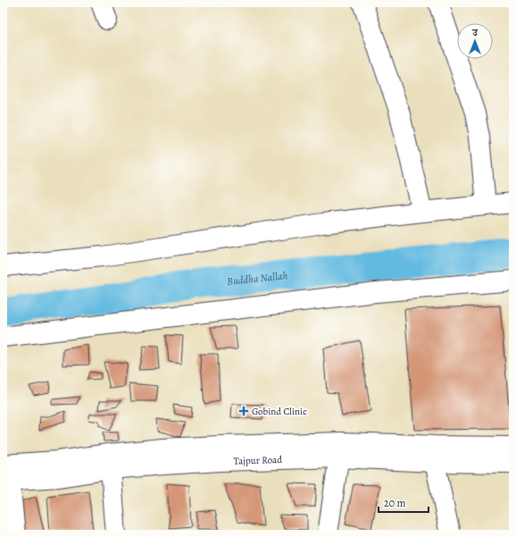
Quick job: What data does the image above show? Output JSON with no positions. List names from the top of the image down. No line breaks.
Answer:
{"streets":{"street":["Tajpur Road"]},"water":["Buddha Nallah"],"places":{"health":["Gobind Clinic"]},"scale_bar":"20 m","north":"top"}
